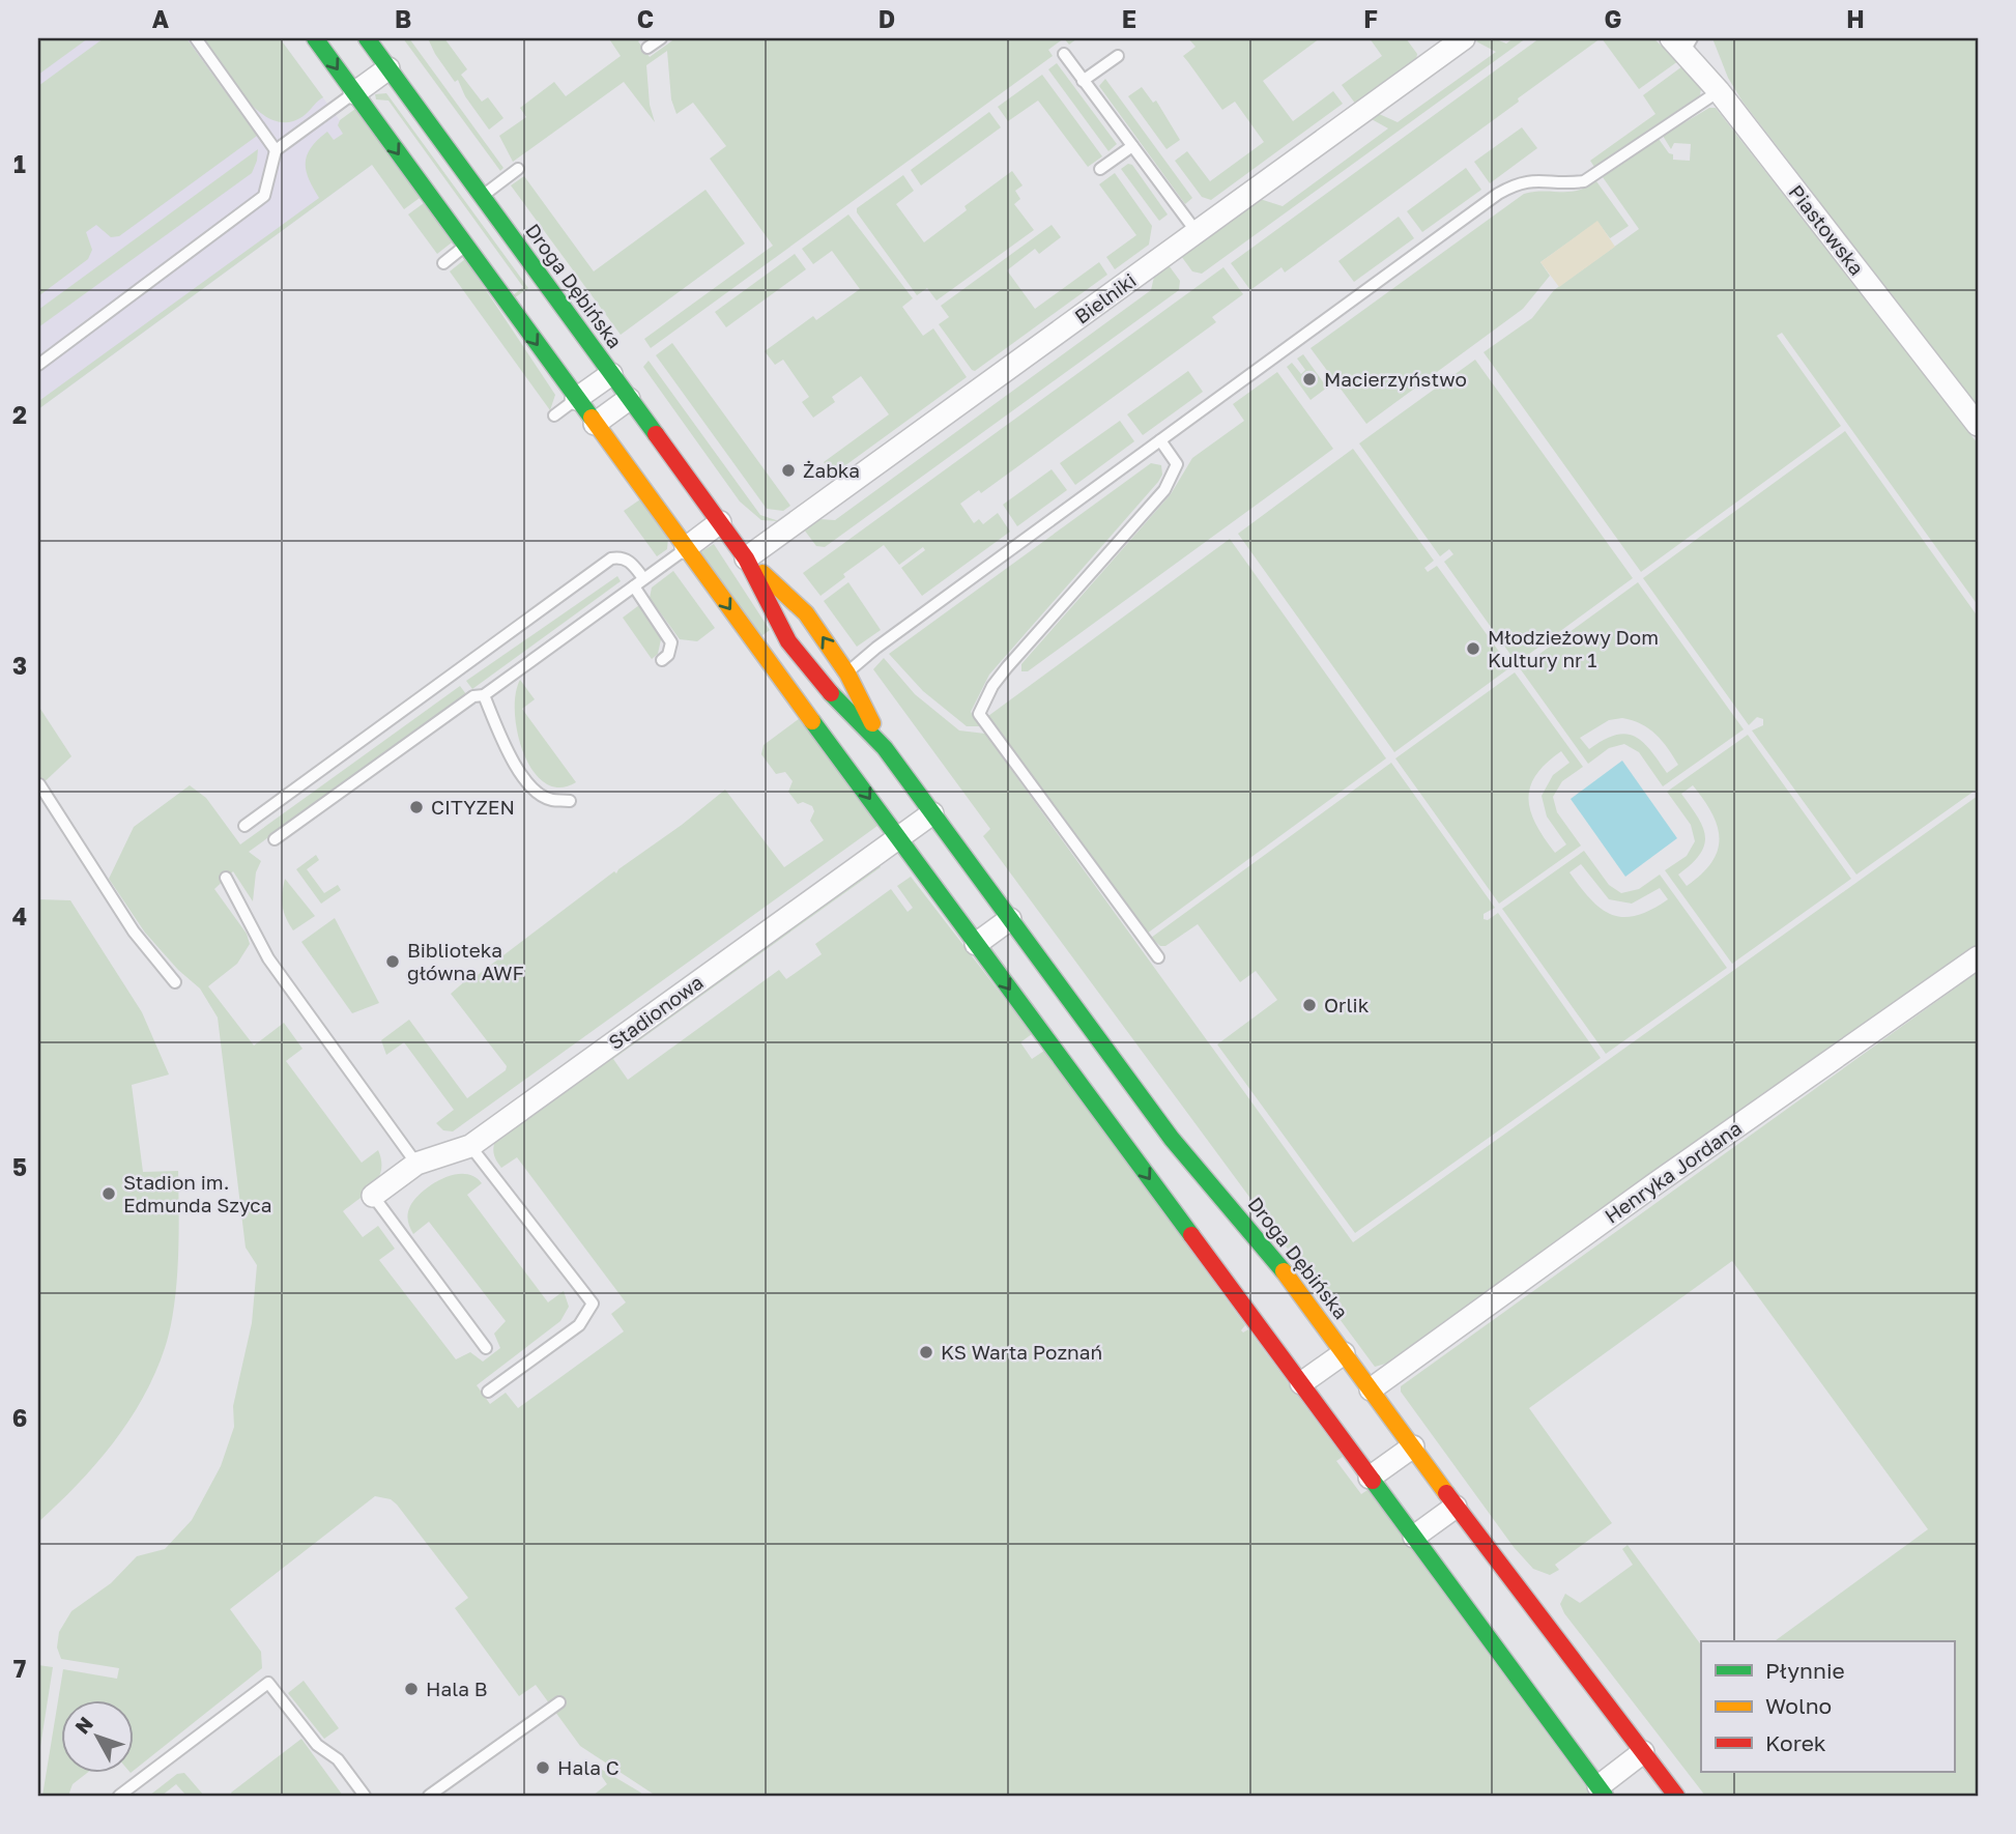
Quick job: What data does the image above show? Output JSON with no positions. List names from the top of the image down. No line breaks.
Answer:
{"streets":{"street":["Piastowska","Droga Dębińska","Bielniki","Stadionowa","Henryka Jordana"]},"crossings":[["Droga Dębińska","Bielniki"],["Droga Dębińska","Stadionowa"],["Droga Dębińska","Henryka Jordana"]],"places":["Macierzyństwo","Żabka","Młodzieżowy Dom Kultury nr 1","CITYZEN","Biblioteka główna AWF","Orlik","Stadion im. Edmunda Szyca","KS Warta Poznań","Hala B","Hala C"],"legend":["Płynnie","Wolno","Korek"],"north":"top left","grid":{"columns":["A","B","C","D","E","F","G","H"],"rows":["1","2","3","4","5","6","7"]}}
